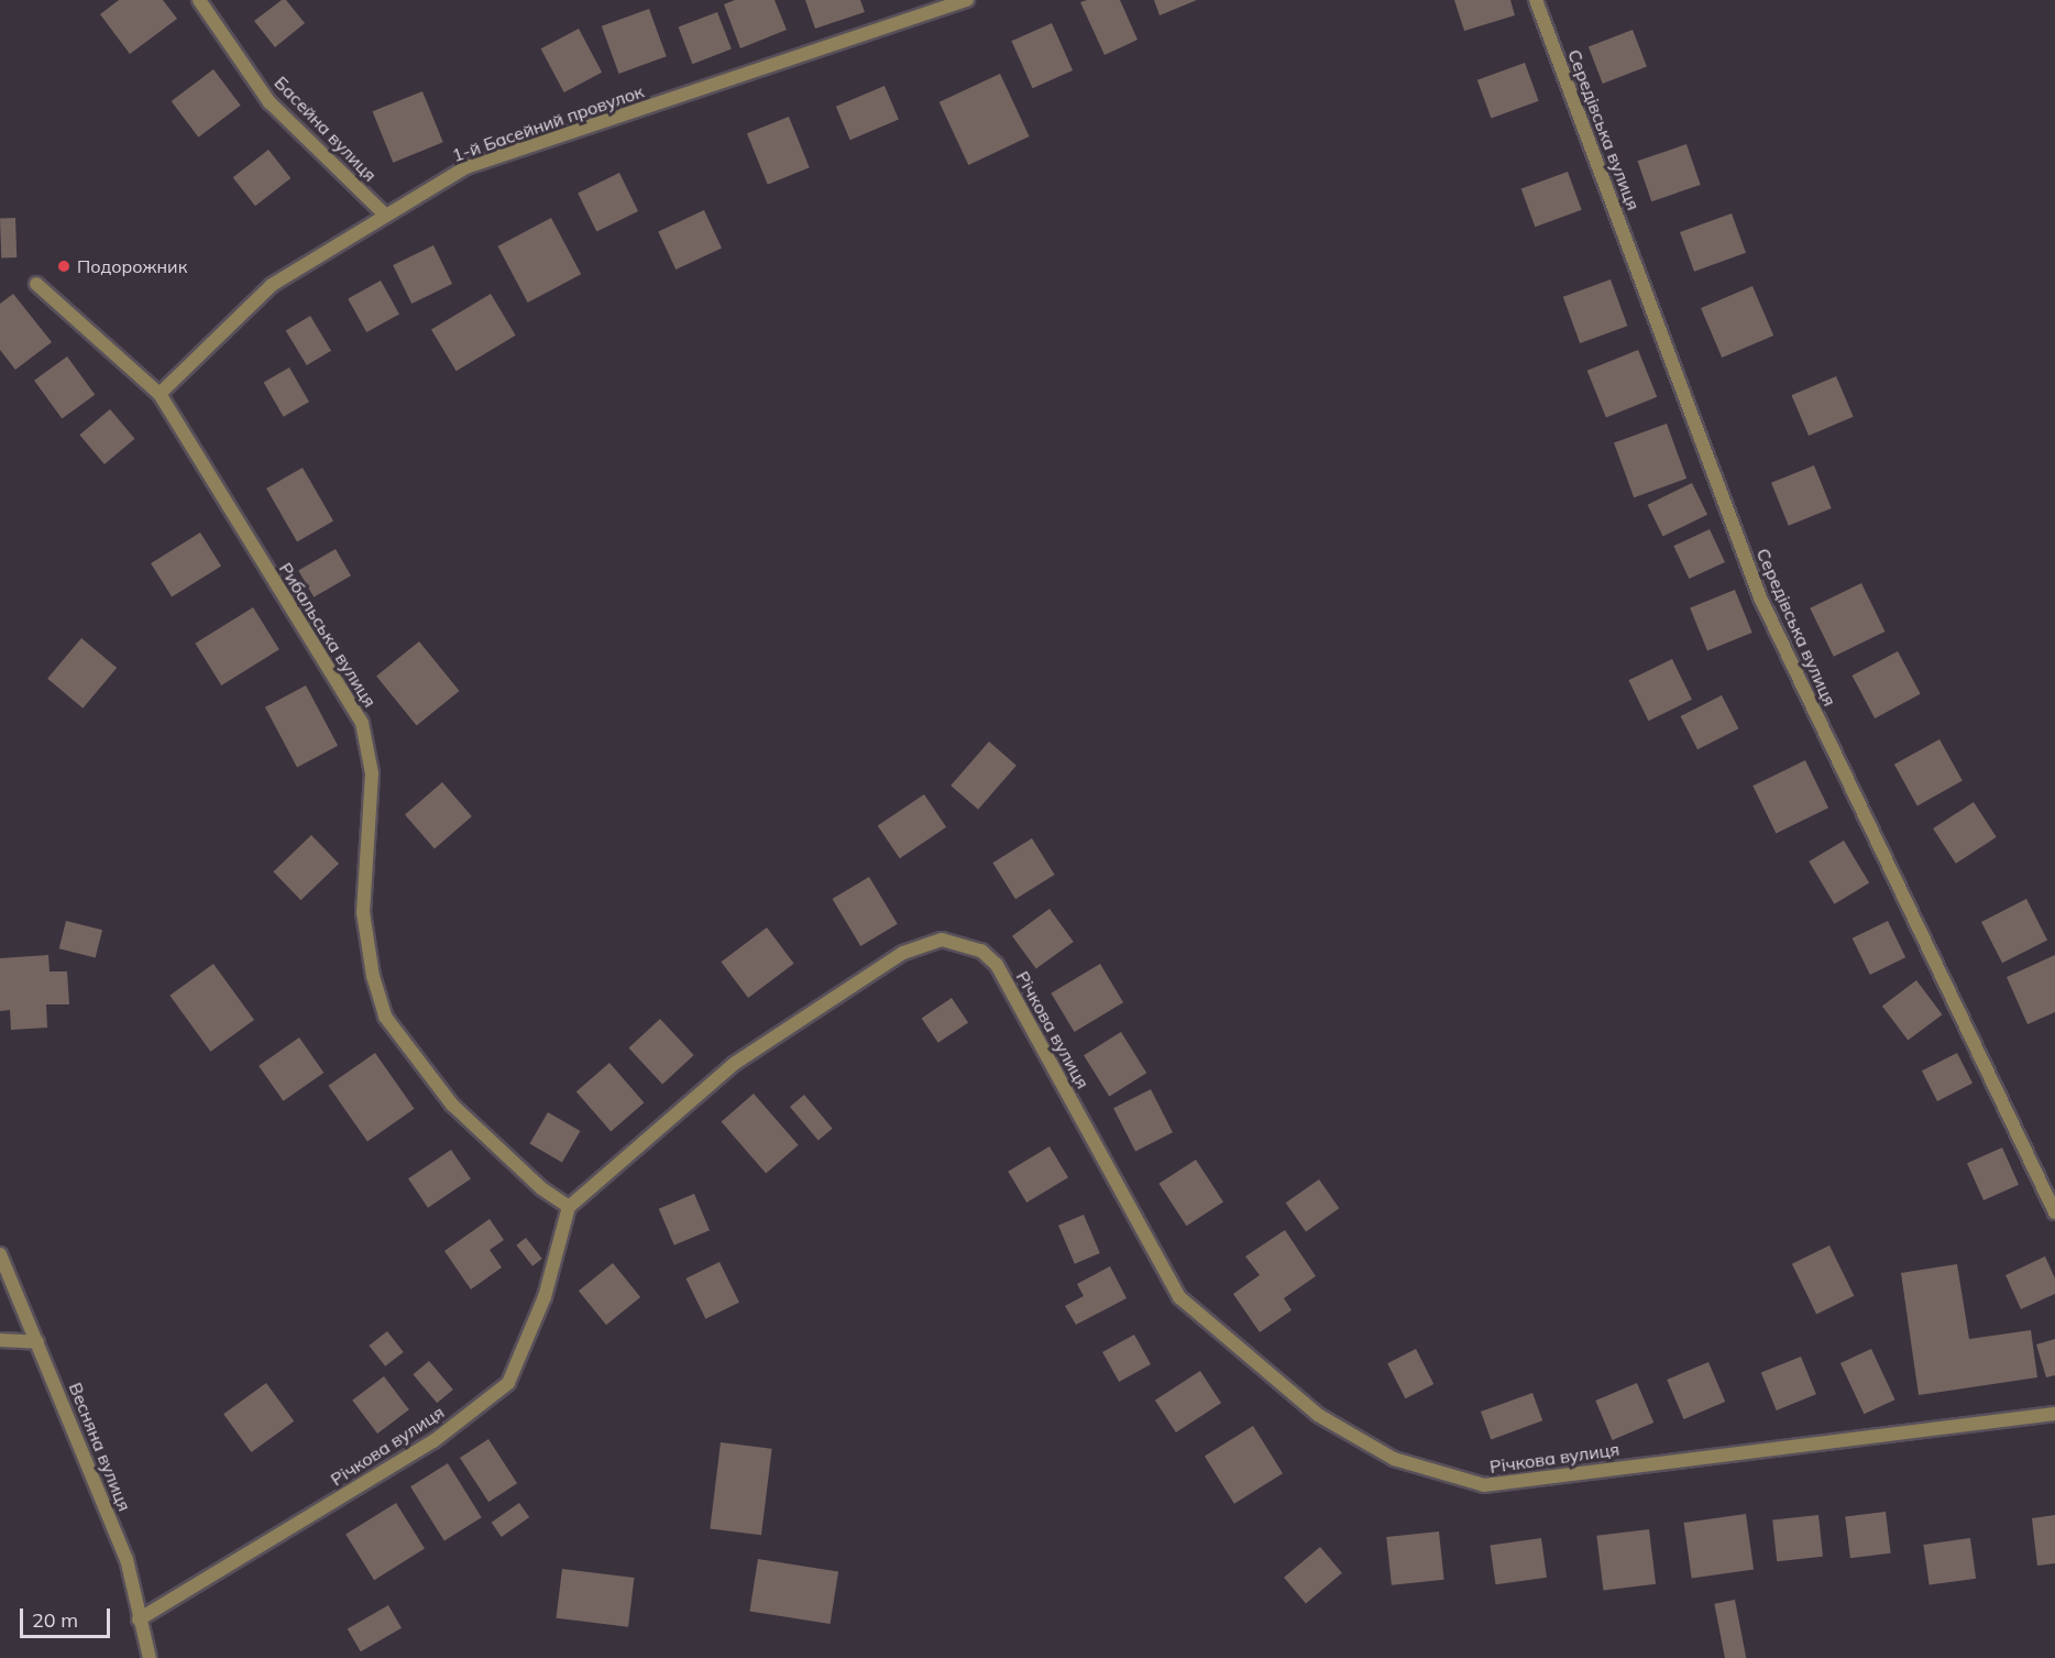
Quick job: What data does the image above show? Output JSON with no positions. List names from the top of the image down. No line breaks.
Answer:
{"streets":{"street":["1-й Басейний провулок","Басейна вулиця","Середівська вулиця","Рибальська вулиця","Річкова вулиця","Весняна вулиця"]},"crossings":[["1-й Басейний провулок","Басейна вулиця"],["1-й Басейний провулок","Рибальська вулиця"],["Рибальська вулиця","Річкова вулиця"],["Річкова вулиця","Весняна вулиця"]],"places":["Подорожник"],"scale_bar":"20 m"}
